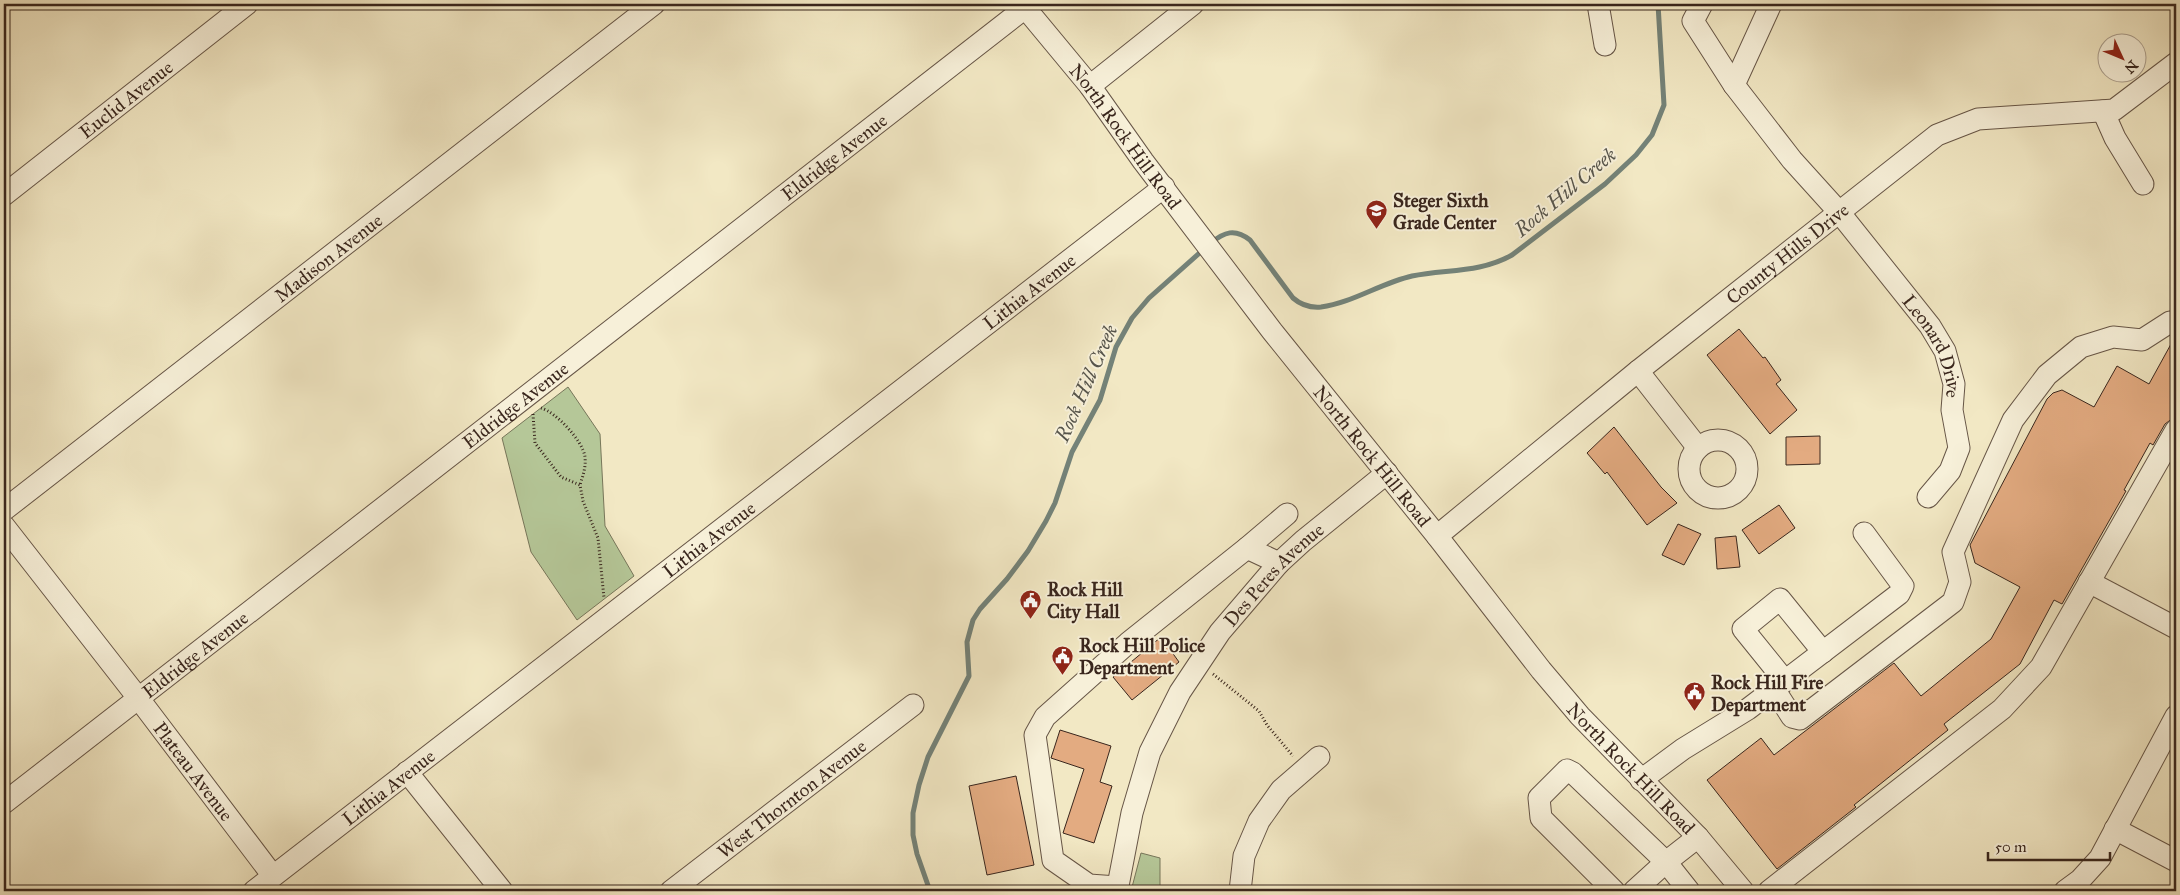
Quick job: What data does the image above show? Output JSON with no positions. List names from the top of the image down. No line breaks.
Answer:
{"streets":{"street":["Euclid Avenue","North Rock Hill Road","Eldridge Avenue","County Hills Drive","Madison Avenue","Lithia Avenue","Leonard Drive","Des Peres Avenue","Plateau Avenue","West Thornton Avenue"]},"crossings":[["North Rock Hill Road","Eldridge Avenue"],["North Rock Hill Road","County Hills Drive"],["North Rock Hill Road","Lithia Avenue"],["North Rock Hill Road","Des Peres Avenue"],["Eldridge Avenue","Plateau Avenue"],["County Hills Drive","Leonard Drive"],["Lithia Avenue","Plateau Avenue"]],"water":["Rock Hill Creek"],"places":{"school or university":["Steger Sixth Grade Center"],"public building":["Rock Hill City Hall","Rock Hill Police Department","Rock Hill Fire Department"]},"scale_bar":"50 m","north":"bottom right"}
